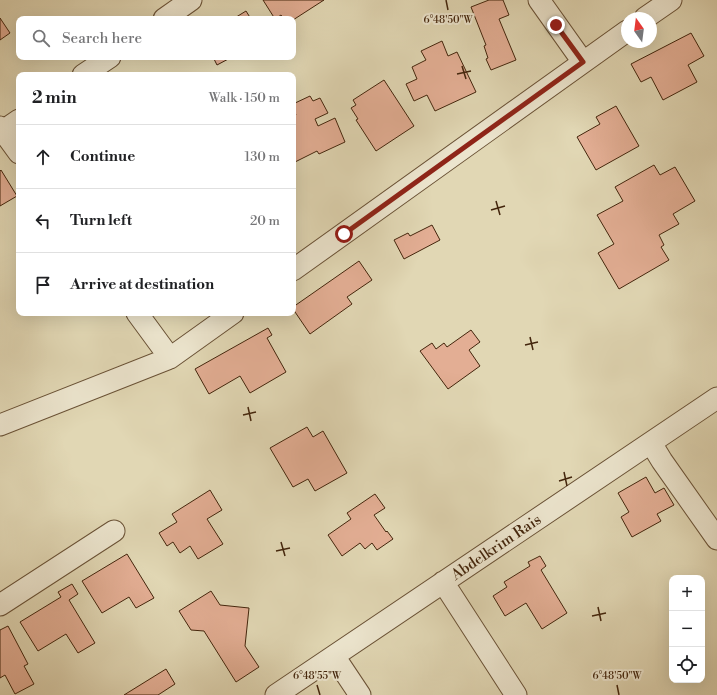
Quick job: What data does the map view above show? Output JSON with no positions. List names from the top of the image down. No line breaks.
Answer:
{"streets":{"street":["Abdelkrim Rais"]},"north":"top","page":{"search":"Search here","heading":["2 min","Walk · 150 m"],"list":[["Continue","130 m"],["Turn left","20 m"],"Arrive at destination"],"map_buttons":["+","−"]},"coordinates":["6°48'50\"W","6°48'55\"W"]}
